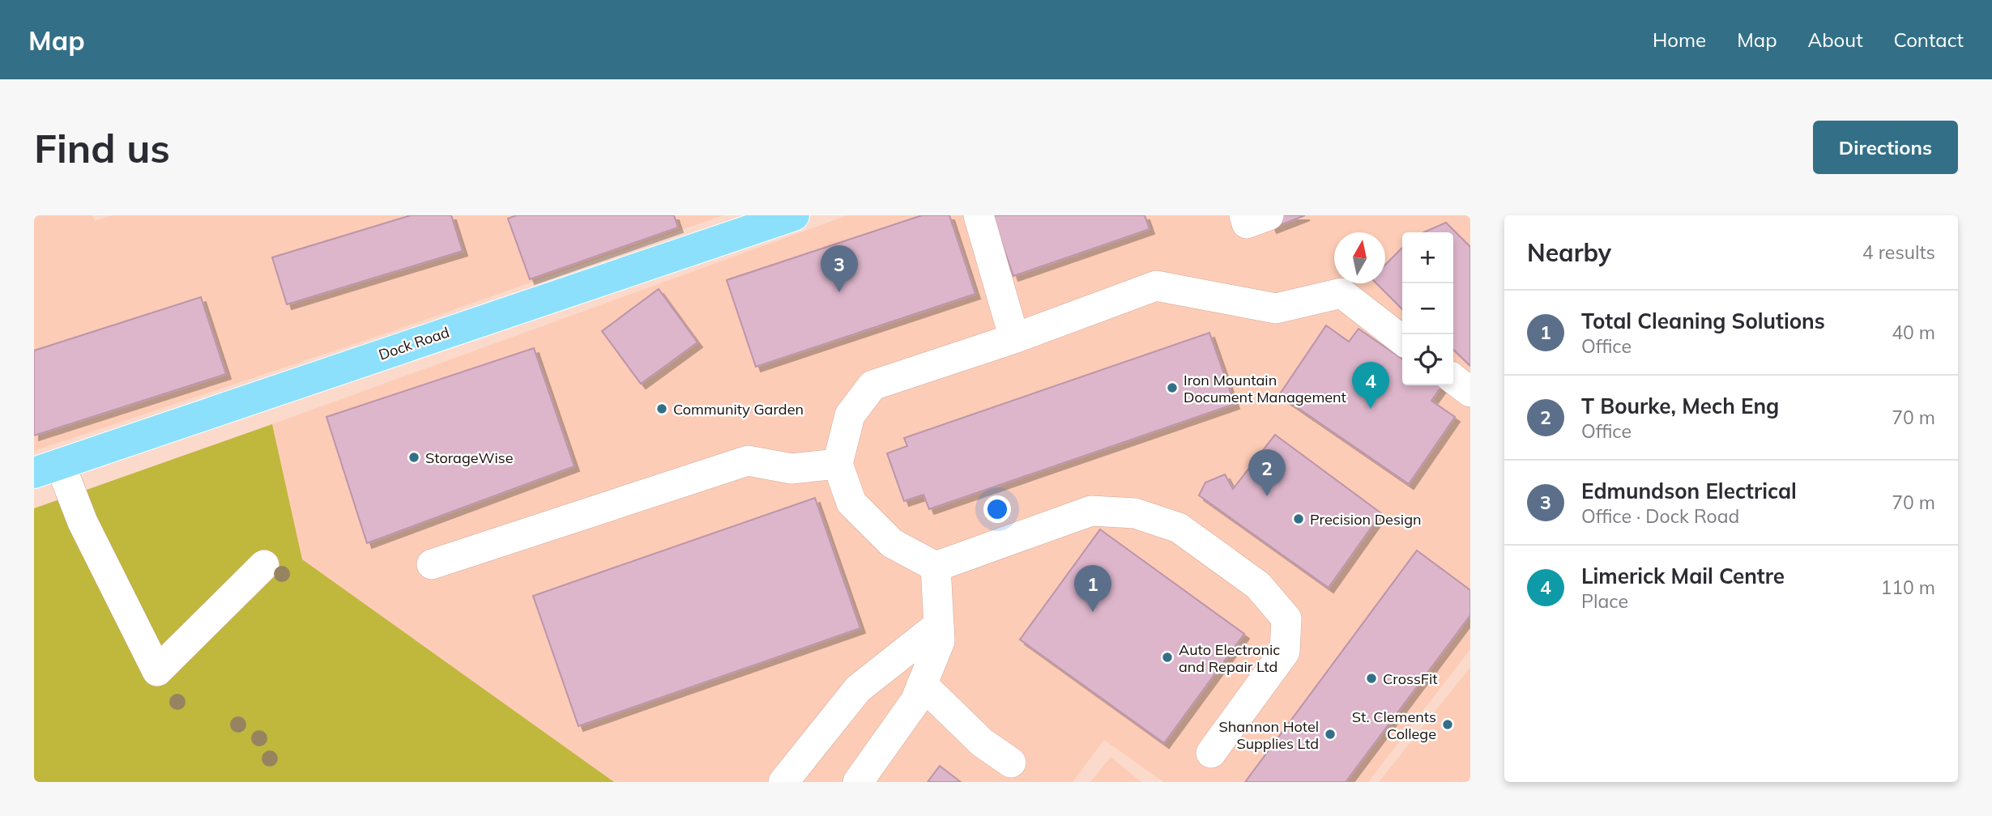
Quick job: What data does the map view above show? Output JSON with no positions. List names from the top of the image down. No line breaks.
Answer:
{"streets":{"main road":["Dock Road"]},"places":["Iron Mountain Document Management","Community Garden","StorageWise","Precision Design","Auto Electronic and Repair Ltd","CrossFit","St. Clements College","Shannon Hotel Supplies Ltd"],"north":"top","page":{"header":"Map","nav":["Home","Map","About","Contact"],"buttons":"Directions","title":"Find us","heading":["Nearby","4 results"],"map_buttons":["+","−"],"pins":["3","4","2","1"],"list":[{"mark":"1","name":"Total Cleaning Solutions","note":"Office","value":"40 m"},{"mark":"2","name":"T Bourke, Mech Eng","note":"Office","value":"70 m"},{"mark":"3","name":"Edmundson Electrical","note":"Office · Dock Road","value":"70 m"},{"mark":"4","name":"Limerick Mail Centre","note":"Place","value":"110 m"}]}}
